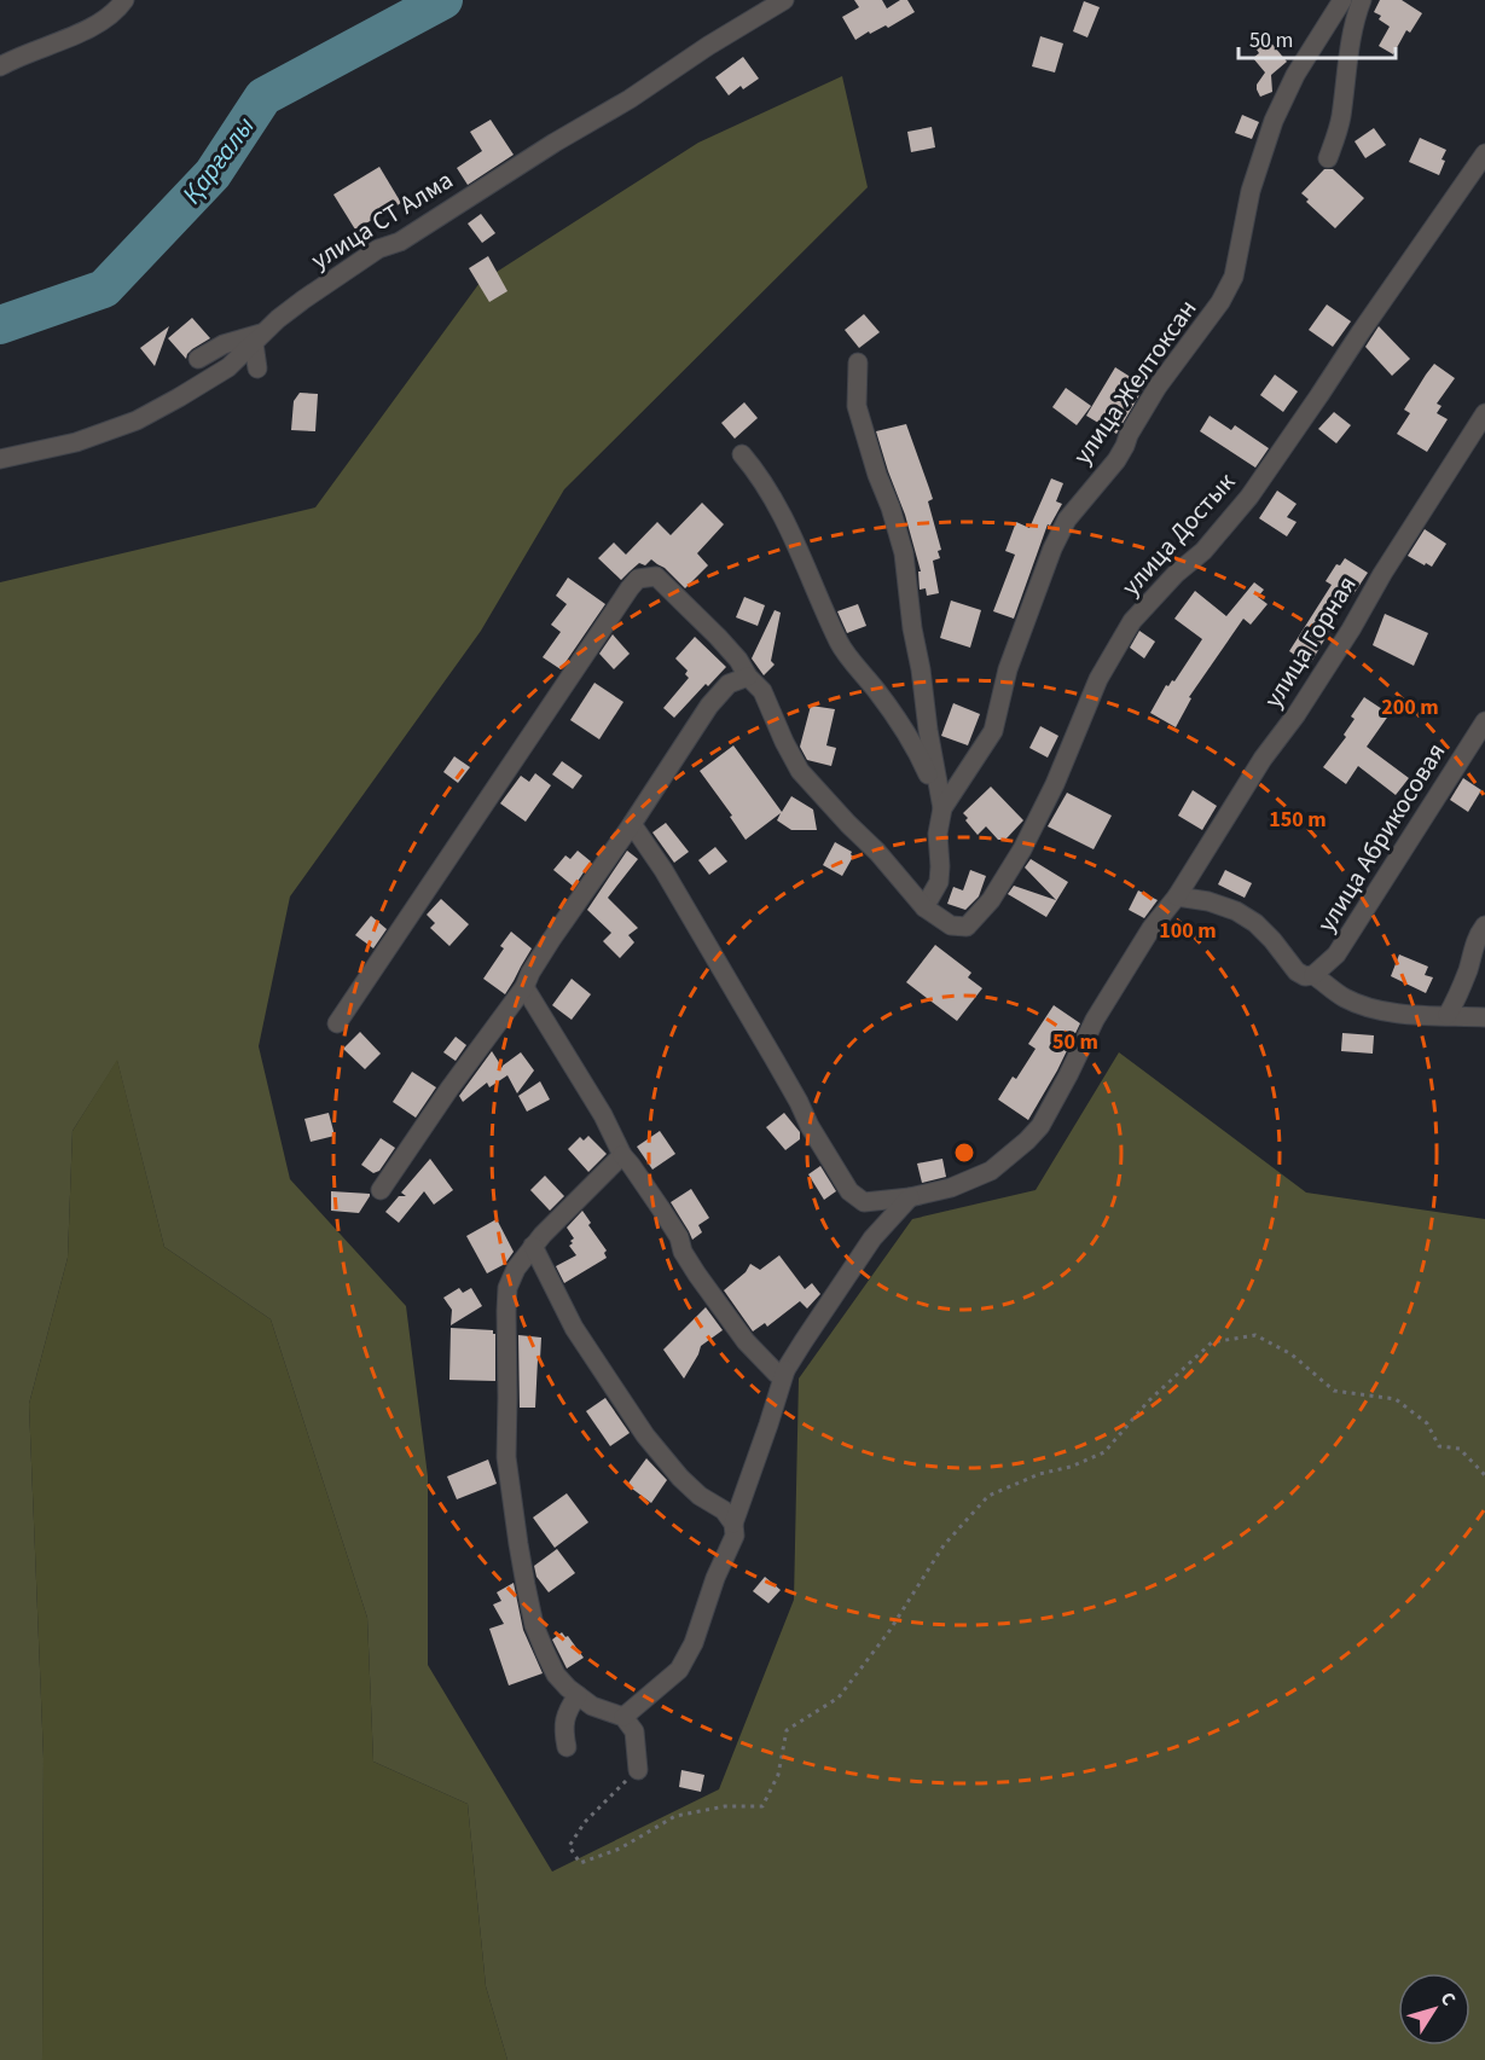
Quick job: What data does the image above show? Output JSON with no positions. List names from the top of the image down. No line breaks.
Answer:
{"streets":{"street":["улица СТ Алма","улица Желтоксан","улица Достык","улица Горная","улица Абрикосовая"]},"crossings":[["улица Желтоксан","улица Достык"]],"water":["Қарғалы"],"scale_bar":"50 m","north":"top right","rings":["200 m","150 m","100 m","50 m"]}
